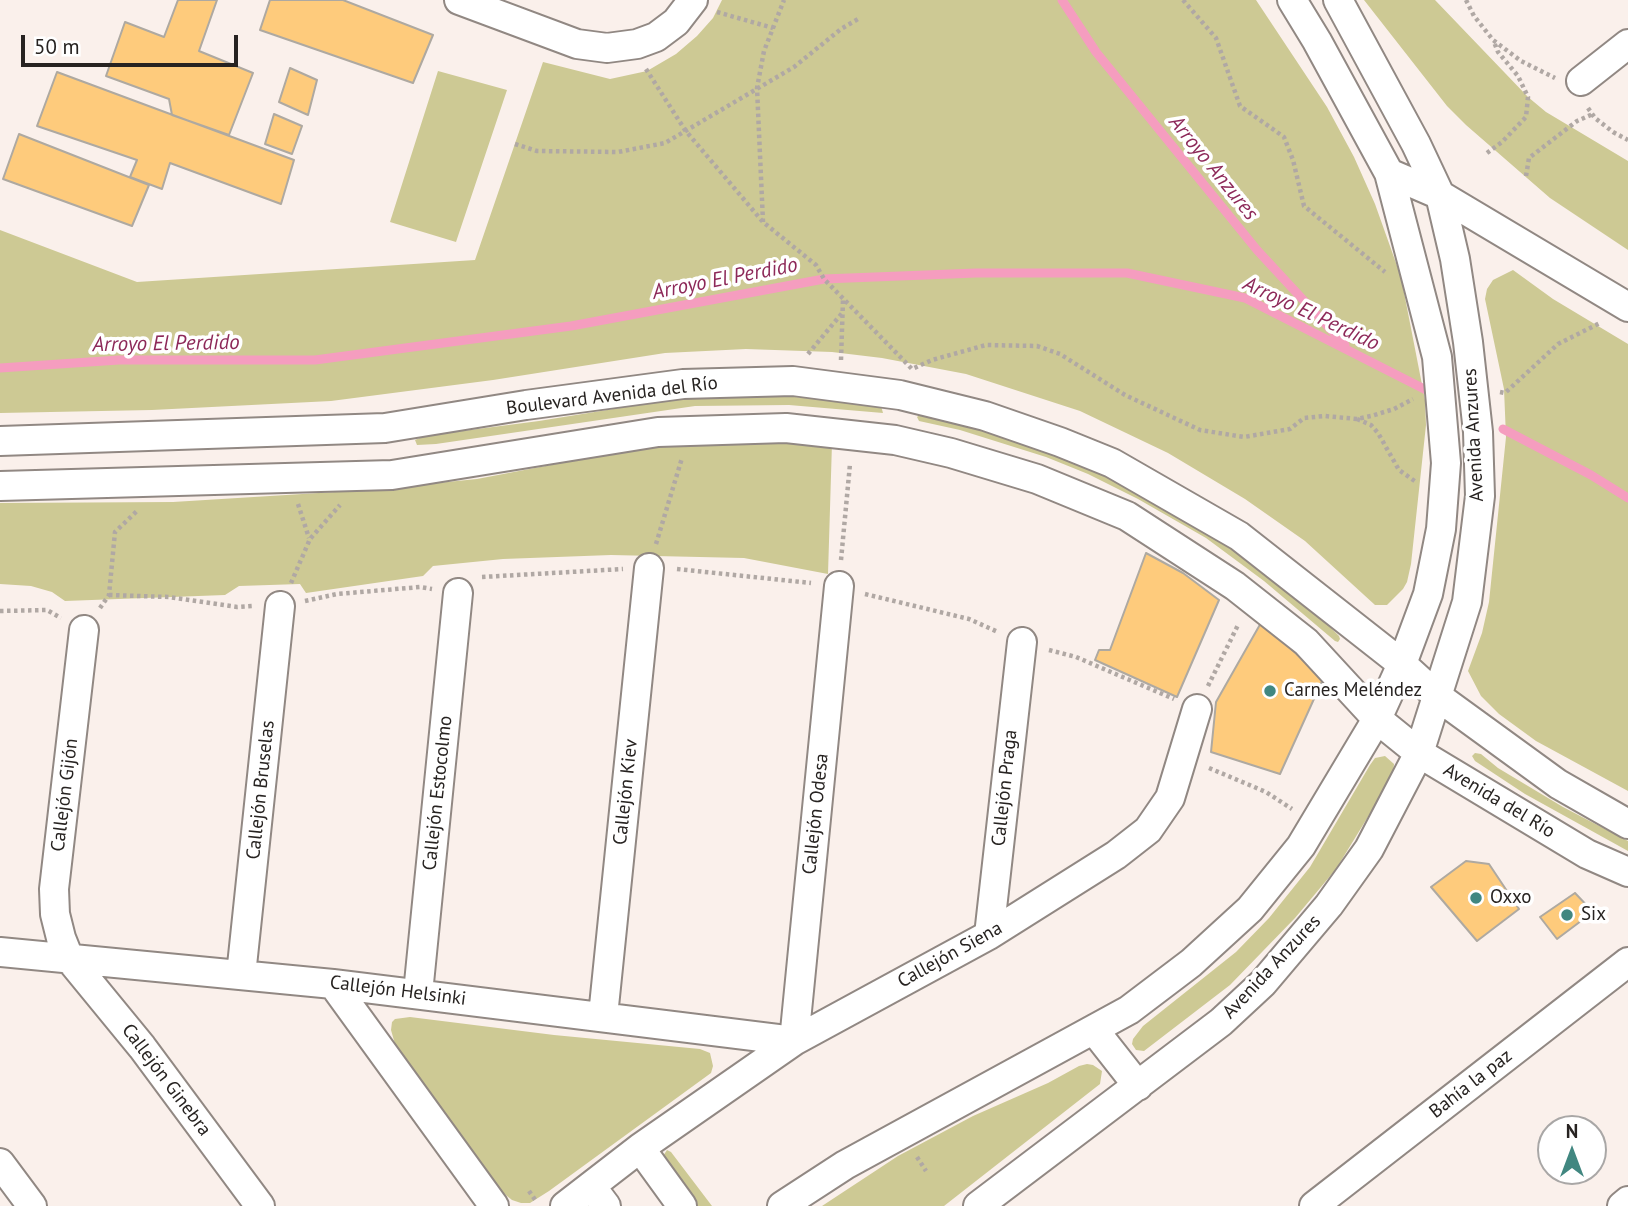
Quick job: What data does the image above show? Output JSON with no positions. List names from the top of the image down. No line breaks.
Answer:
{"streets":{"street":["Boulevard Avenida del Río","Avenida Anzures","Callejón Praga","Callejón Bruselas","Callejón Kiev","Callejón Estocolmo","Callejón Gijón","Avenida del Río","Callejón Odesa","Callejón Siena","Callejón Helsinki","Callejón Ginebra","Bahía la paz"]},"crossings":[["Boulevard Avenida del Río","Avenida Anzures"],["Avenida Anzures","Avenida del Río"],["Callejón Praga","Callejón Siena"],["Callejón Bruselas","Callejón Helsinki"],["Callejón Kiev","Callejón Helsinki"],["Callejón Estocolmo","Callejón Helsinki"],["Callejón Gijón","Callejón Helsinki"],["Callejón Gijón","Callejón Ginebra"],["Callejón Odesa","Callejón Siena"],["Callejón Odesa","Callejón Helsinki"],["Callejón Siena","Callejón Helsinki"],["Callejón Helsinki","Callejón Ginebra"]],"water":["Arroyo Anzures","Arroyo El Perdido"],"places":["Carnes Meléndez","Oxxo","Six"],"scale_bar":"50 m","north":"top"}
